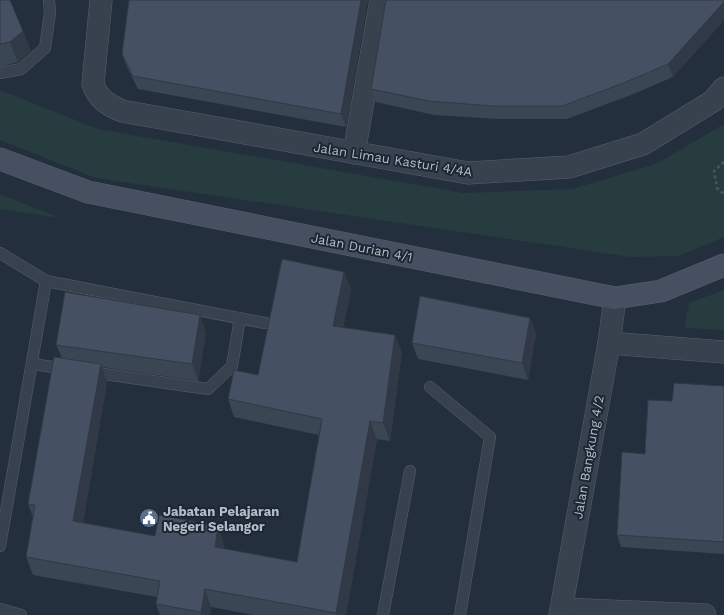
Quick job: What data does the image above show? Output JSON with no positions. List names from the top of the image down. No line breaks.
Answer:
{"streets":{"street":["Jalan Limau Kasturi 4/4A","Jalan Durian 4/1","Jalan Bangkung 4/2"]},"crossings":[["Jalan Durian 4/1","Jalan Bangkung 4/2"]],"places":{"public building":["Jabatan Pelajaran Negeri Selangor"]}}
